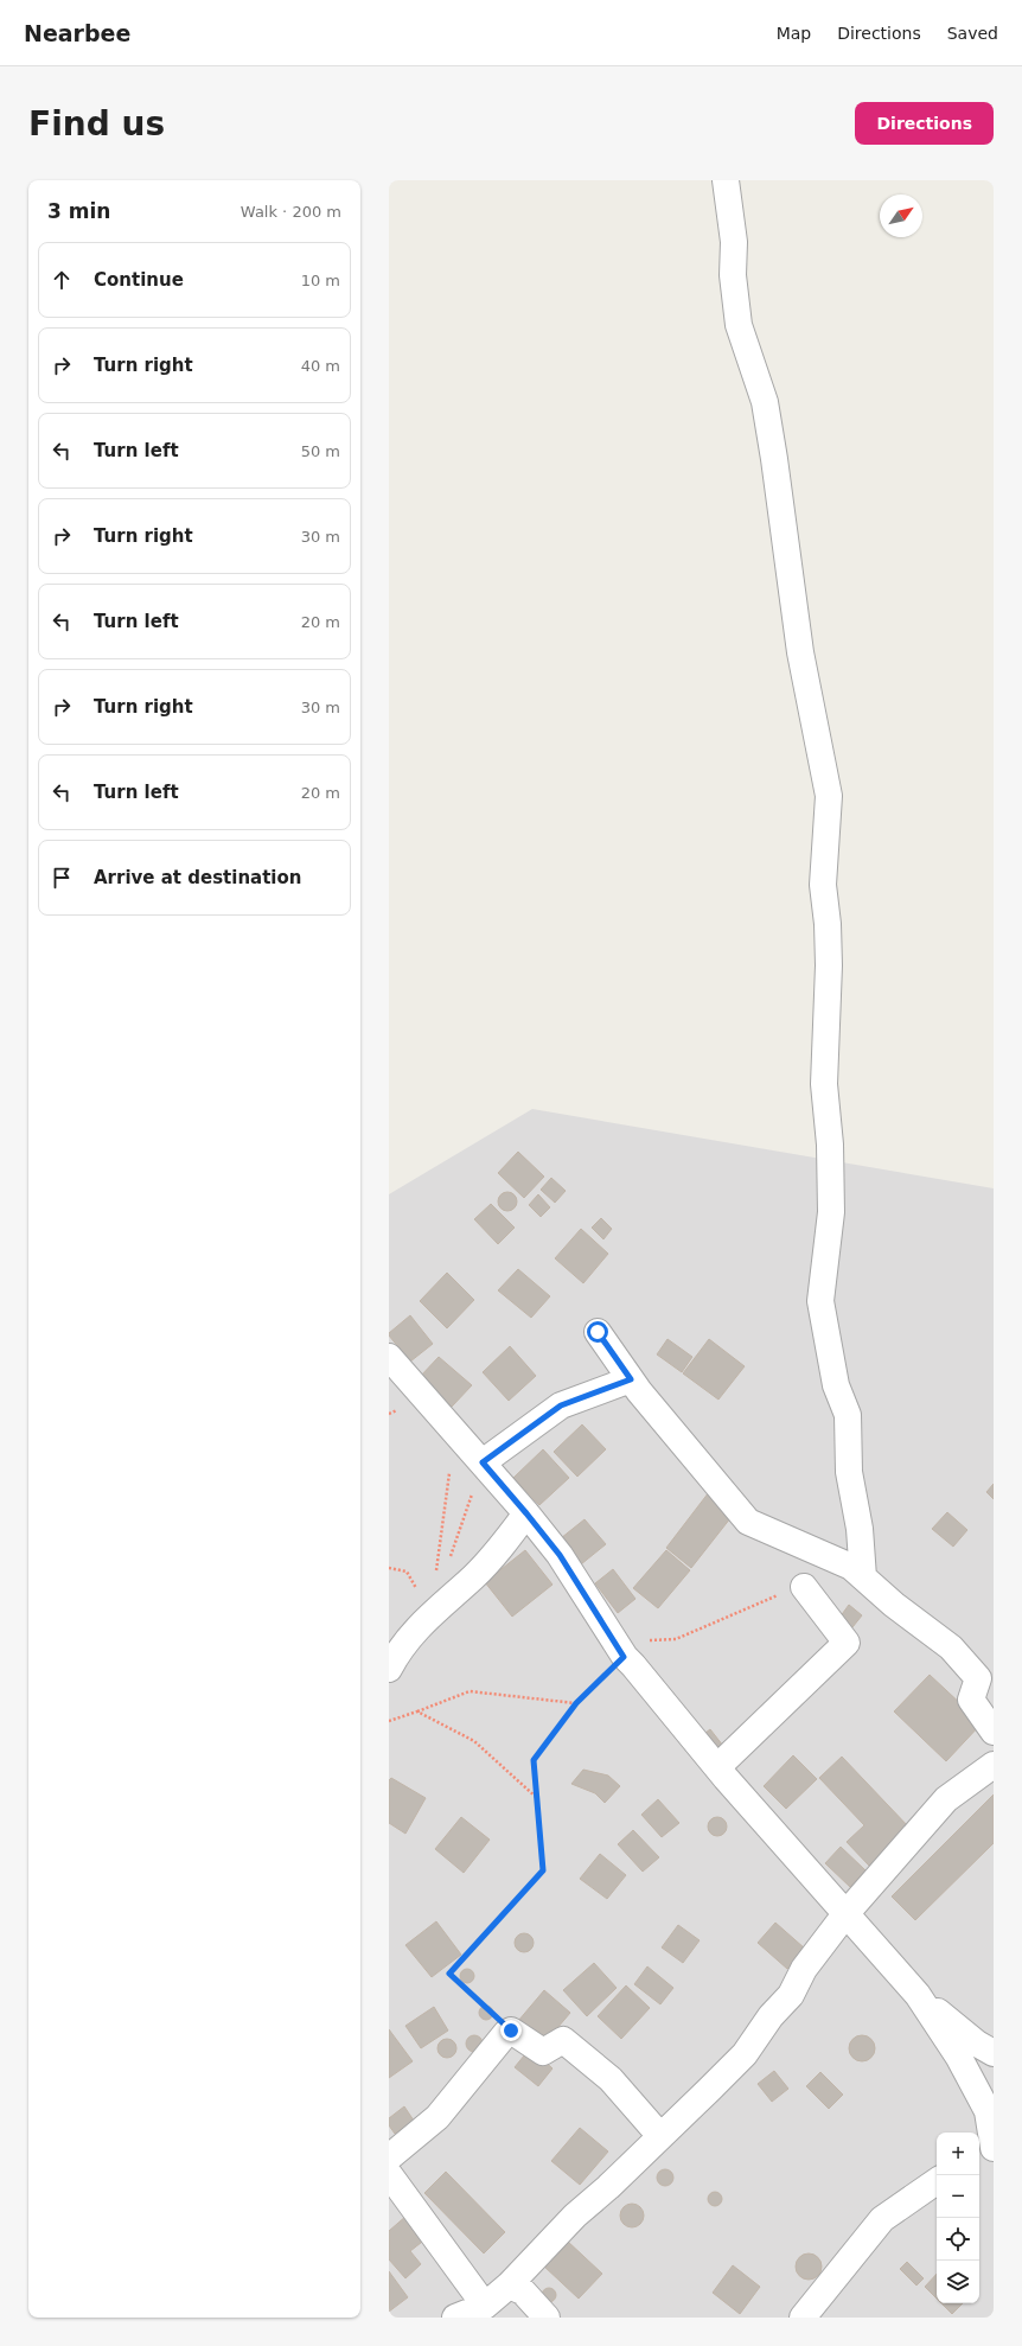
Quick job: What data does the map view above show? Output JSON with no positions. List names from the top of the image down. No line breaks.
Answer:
{"north":"top right","page":{"header":"Nearbee","nav":["Map","Directions","Saved"],"buttons":"Directions","title":"Find us","heading":["3 min","Walk · 200 m"],"list":[["Continue","10 m"],["Turn right","40 m"],["Turn left","50 m"],["Turn right","30 m"],["Turn left","20 m"],["Turn right","30 m"],["Turn left","20 m"],"Arrive at destination"],"map_buttons":["+","−"]}}
